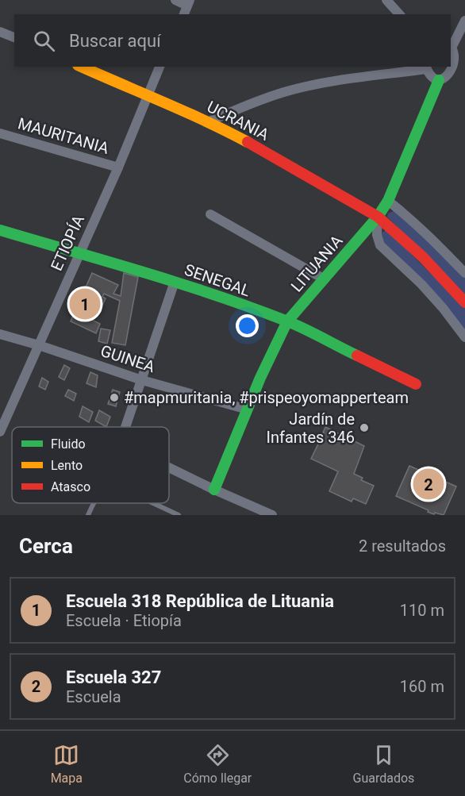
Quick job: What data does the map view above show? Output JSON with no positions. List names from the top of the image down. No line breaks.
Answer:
{"streets":{"street":["UCRANIA","MAURITANIA","ETIOPÍA","LITUANIA","SENEGAL","GUINEA"]},"crossings":[["UCRANIA","ETIOPÍA"],["UCRANIA","LITUANIA"],["MAURITANIA","ETIOPÍA"],["ETIOPÍA","SENEGAL"],["ETIOPÍA","GUINEA"],["LITUANIA","SENEGAL"],["LITUANIA","GUINEA"]],"places":["#mapmuritania, #prispeoyomapperteam","Jardín de Infantes 346"],"legend":["Fluido","Lento","Atasco"],"page":{"search":"Buscar aquí","pins":["1","2"],"heading":["Cerca","2 resultados"],"list":[{"mark":"1","name":"Escuela 318 República de Lituania","note":"Escuela · Etiopía","value":"110 m"},{"mark":"2","name":"Escuela 327","note":"Escuela","value":"160 m"}],"nav":["Mapa","Cómo llegar","Guardados"]}}
